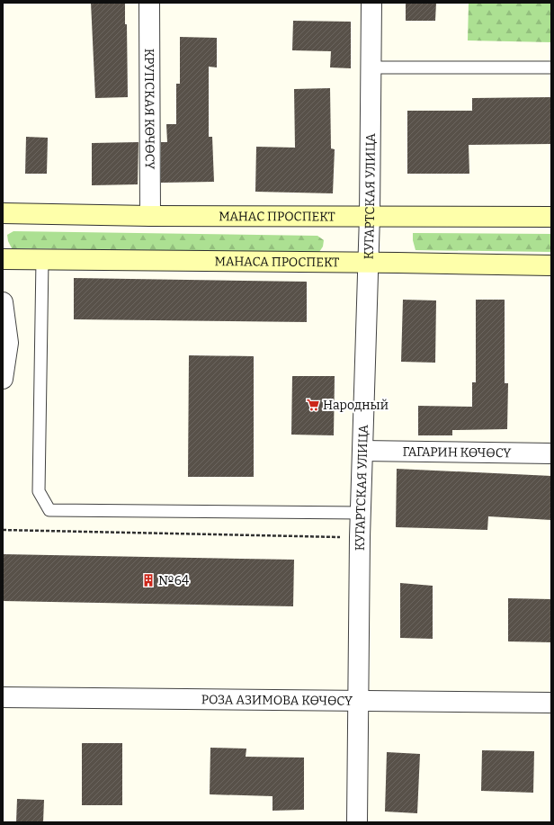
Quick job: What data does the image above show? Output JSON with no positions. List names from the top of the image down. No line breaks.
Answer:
{"streets":{"main road":["МАНАС ПРОСПЕКТ","МАНАСА ПРОСПЕКТ"],"street":["КРУПСКАЯ КӨЧӨСҮ","КУГАРТСКАЯ УЛИЦА","ГАГАРИН КӨЧӨСҮ","РОЗА АЗИМОВА КӨЧӨСҮ"]},"crossings":[["КРУПСКАЯ КӨЧӨСҮ","МАНАС ПРОСПЕКТ"],["КУГАРТСКАЯ УЛИЦА","МАНАС ПРОСПЕКТ"],["КУГАРТСКАЯ УЛИЦА","МАНАСА ПРОСПЕКТ"],["КУГАРТСКАЯ УЛИЦА","ГАГАРИН КӨЧӨСҮ"],["КУГАРТСКАЯ УЛИЦА","РОЗА АЗИМОВА КӨЧӨСҮ"]],"places":{"supermarket":["Народный"],"building":["№64"]}}
